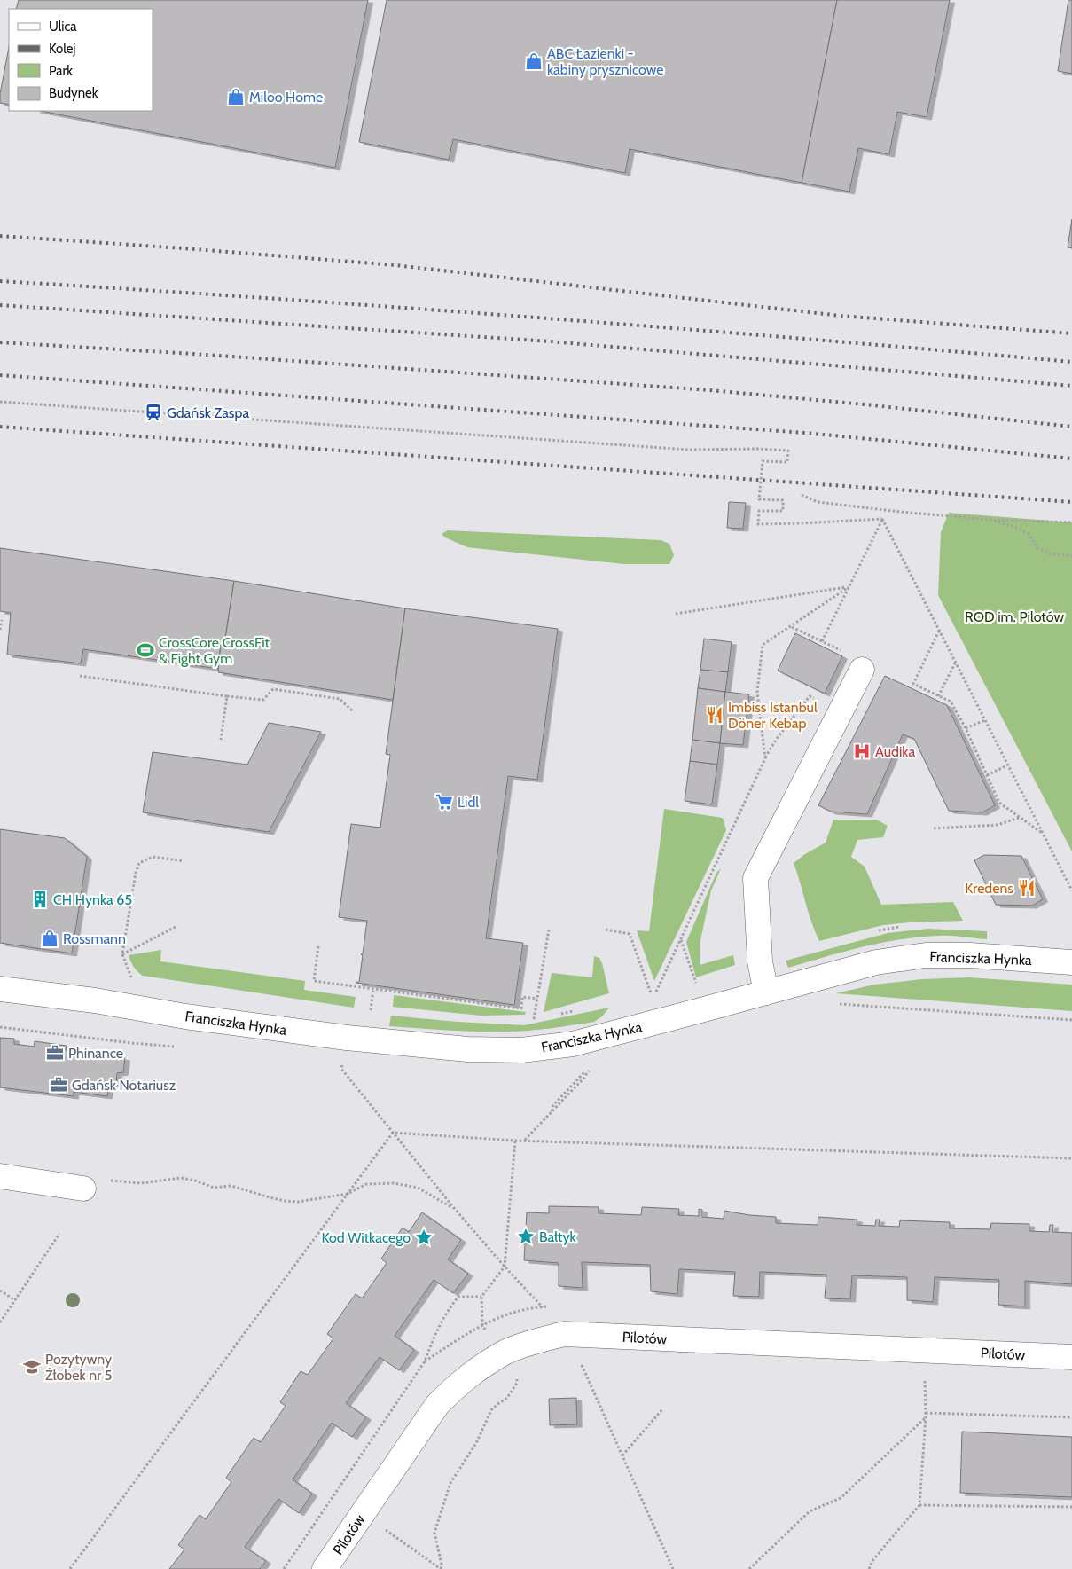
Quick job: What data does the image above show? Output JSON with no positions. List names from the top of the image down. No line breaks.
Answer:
{"streets":{"street":["Franciszka Hynka","Pilotów"]},"parks":["ROD im. Pilotów"],"places":{"shop":["ABC Łazienki - kabiny prysznicowe","Miloo Home","Rossmann"],"station":["Gdańsk Zaspa"],"sports":["CrossCore CrossFit & Fight Gym"],"restaurant":["Imbiss Istanbul Döner Kebap","Kredens"],"hospital":["Audika"],"supermarket":["Lidl"],"building":["CH Hynka 65"],"office":["Phinance","Gdańsk Notariusz"],"place":["Bałtyk","Kod Witkacego"],"school or university":["Pozytywny Żłobek nr 5"]},"legend":["Ulica","Kolej","Park","Budynek"]}
